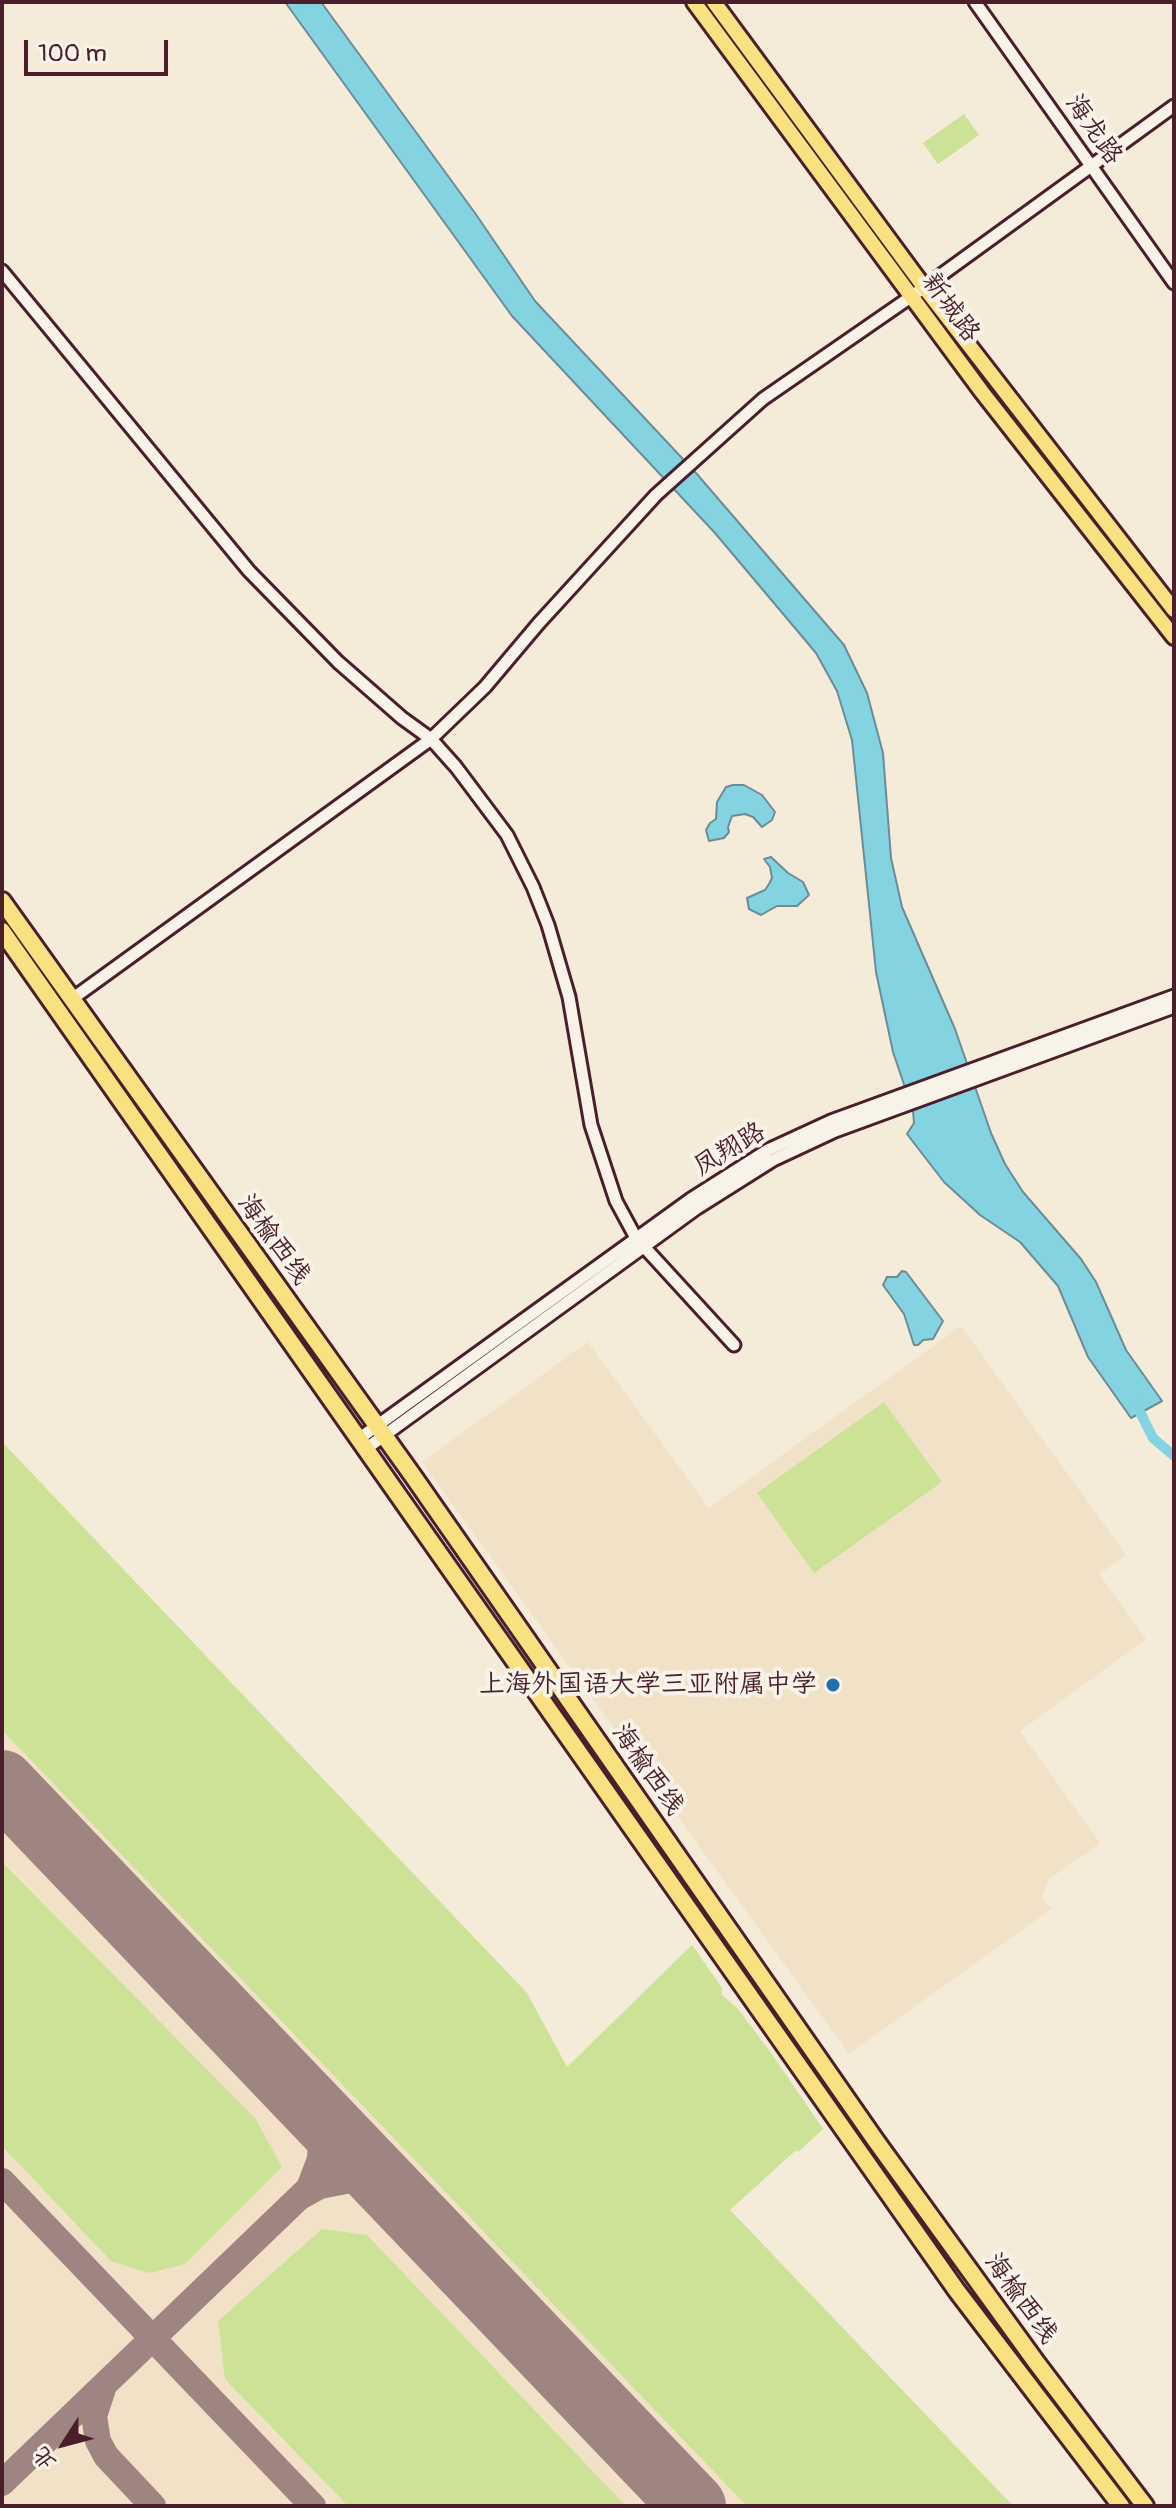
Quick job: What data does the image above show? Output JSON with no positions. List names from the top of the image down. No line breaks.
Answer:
{"streets":{"highway":["海榆西线"],"main road":["新城路"],"street":["海龙路","凤翔路"]},"crossings":[["凤翔路","海榆西线"]],"places":["上海外国语大学三亚附属中学"],"scale_bar":"100 m","north":"bottom left"}
